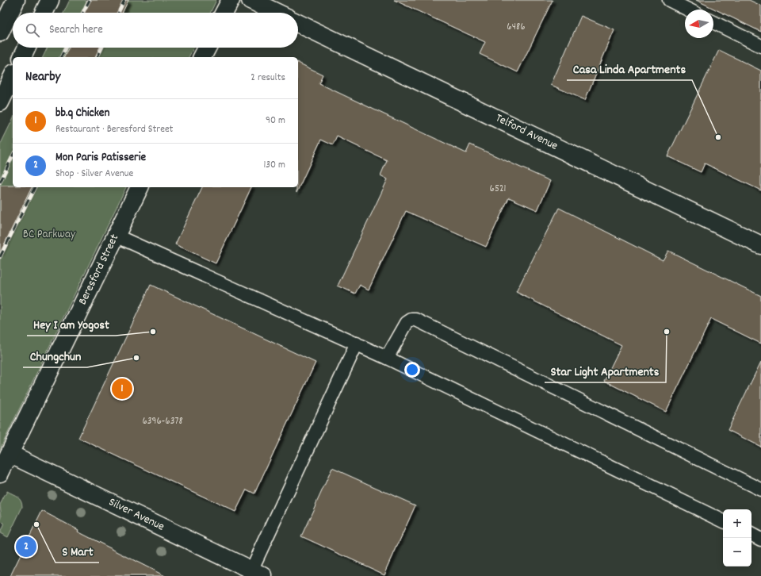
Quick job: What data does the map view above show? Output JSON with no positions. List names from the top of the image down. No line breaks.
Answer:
{"streets":{"street":["Telford Avenue","Beresford Street","Silver Avenue"]},"crossings":[["Beresford Street","Silver Avenue"]],"parks":["BC Parkway"],"places":["Casa Linda Apartments","Hey I am Yogost","Star Light Apartments","Chungchun","S Mart"],"house_numbers":["6486","6521","6396-6378"],"north":"left","page":{"search":"Search here","heading":["Nearby","2 results"],"list":[{"mark":"1","name":"bb.q Chicken","note":"Restaurant · Beresford Street","value":"90 m"},{"mark":"2","name":"Mon Paris Patisserie","note":"Shop · Silver Avenue","value":"130 m"}],"pins":["1","2"],"map_buttons":["+","−"]}}
